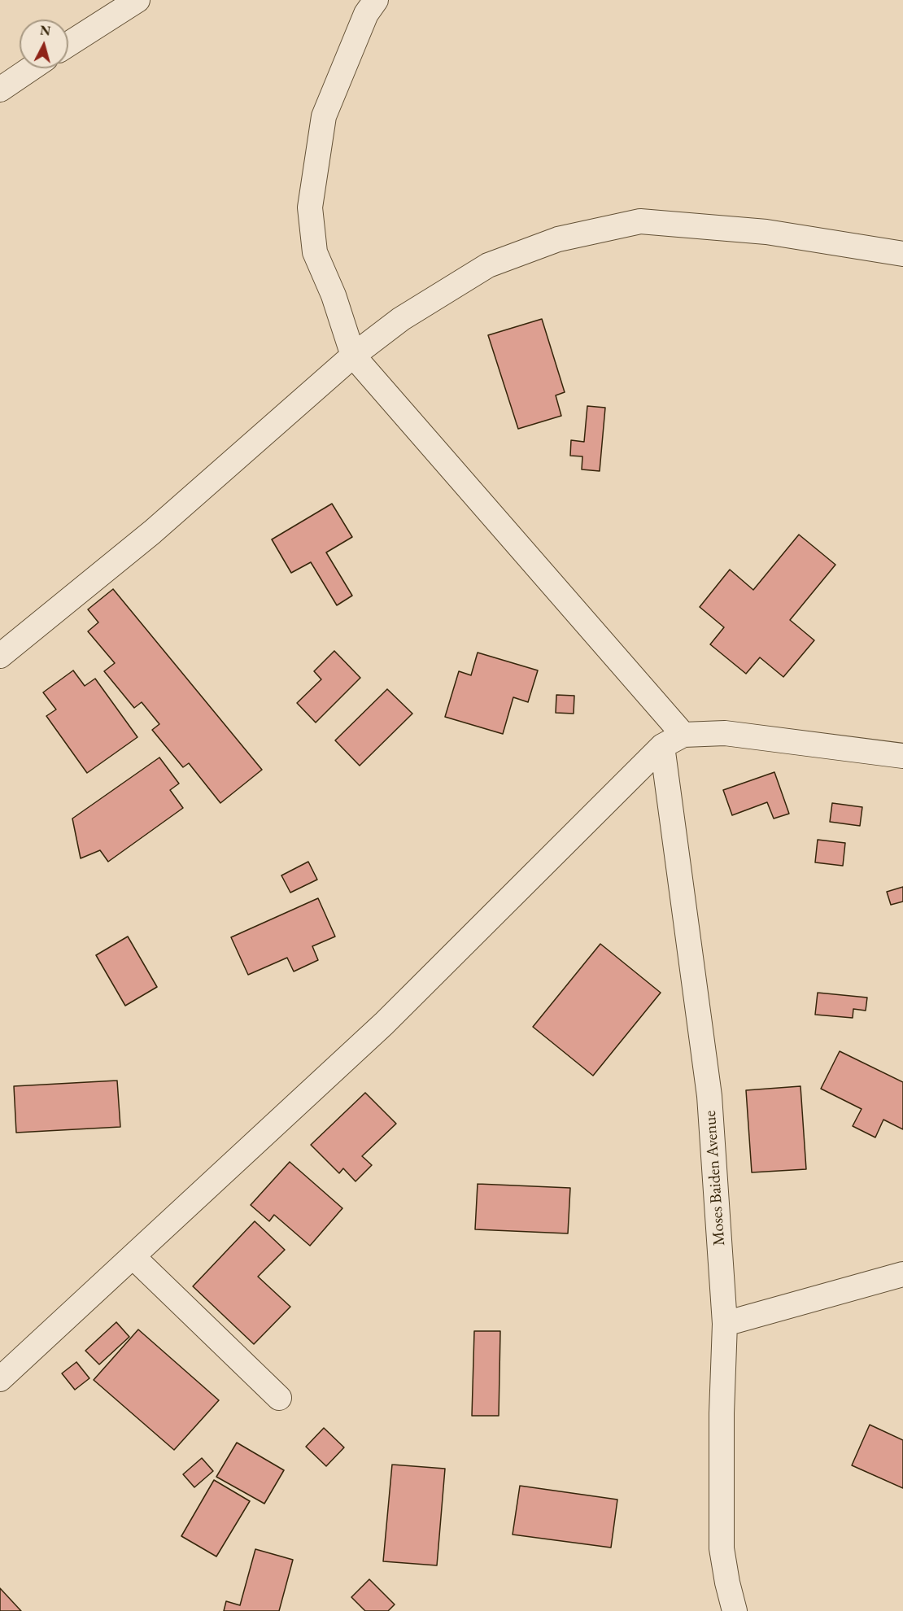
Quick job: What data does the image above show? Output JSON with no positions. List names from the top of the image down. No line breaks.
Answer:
{"streets":{"street":["Moses Baiden Avenue"]},"north":"top"}
